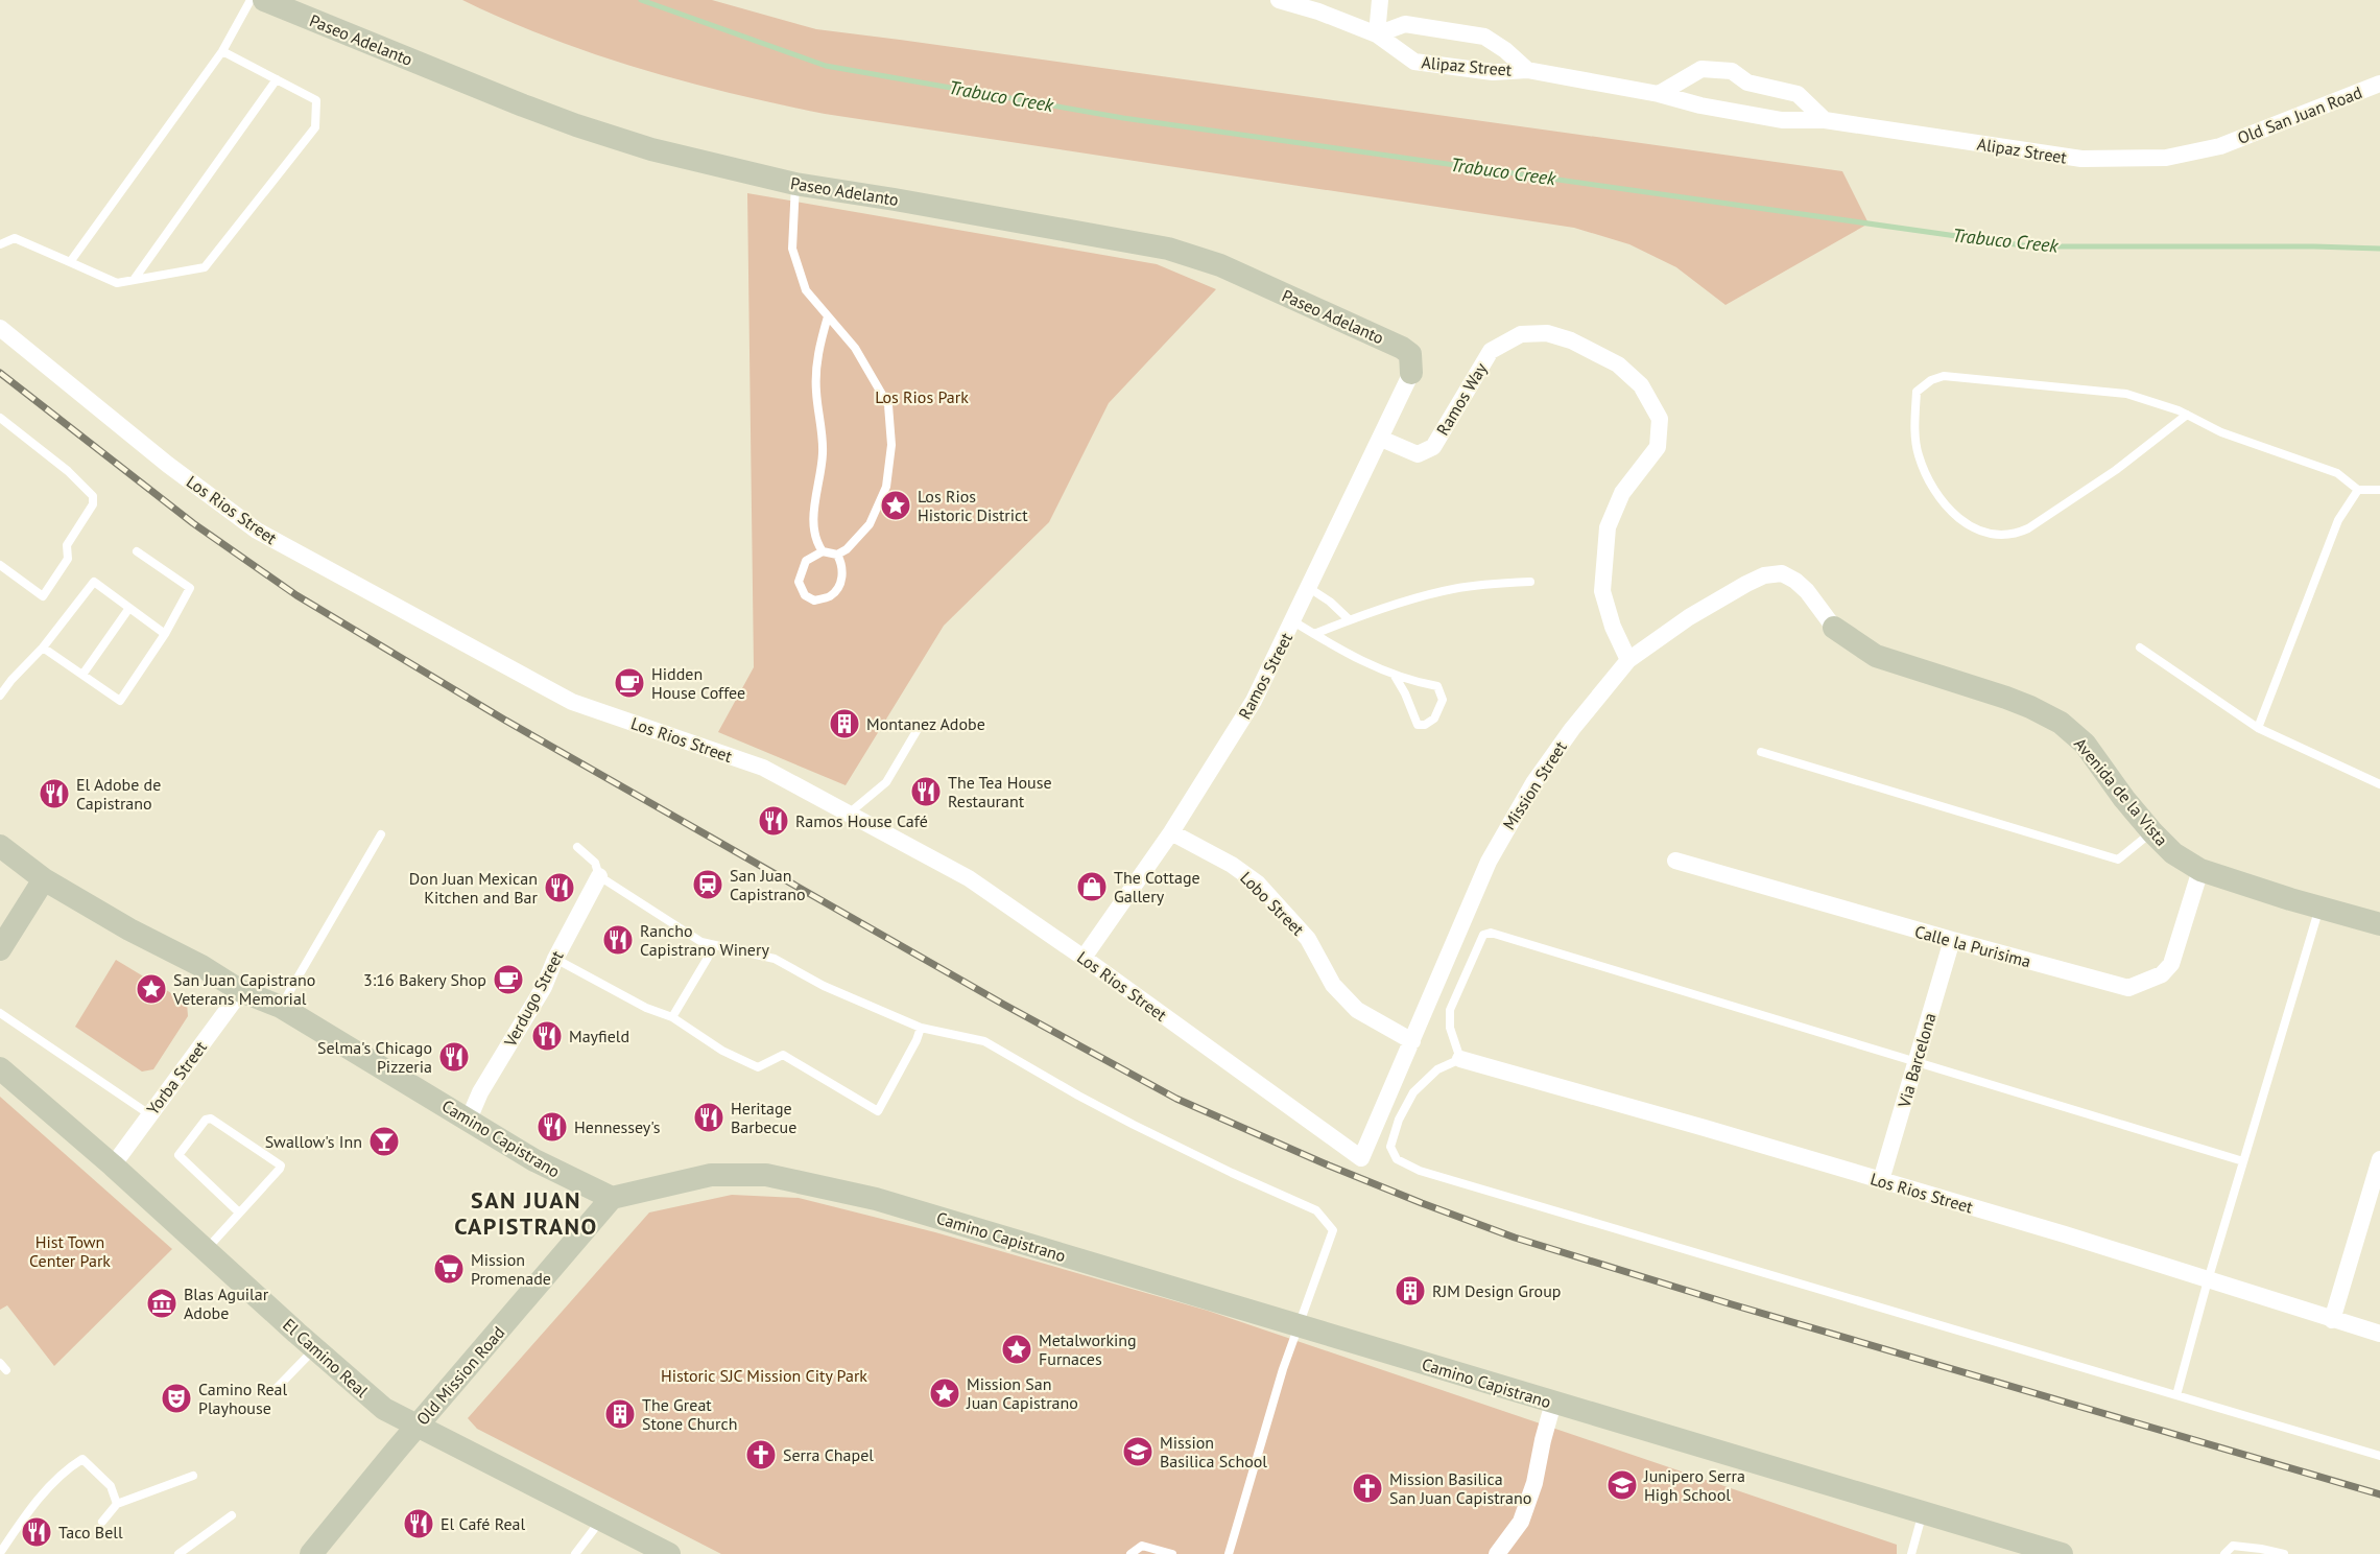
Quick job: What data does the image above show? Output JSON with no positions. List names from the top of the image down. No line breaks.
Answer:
{"streets":{"street":["Paseo Adelanto","Alipaz Street","Old San Juan Road","Ramos Way","Los Rios Street","Ramos Street","Mission Street","Avenida de la Vista","Lobo Street","Calle la Purisima","Verdugo Street","Via Barcelona","Yorba Street","Camino Capistrano","El Camino Real","Old Mission Road"]},"crossings":[["Paseo Adelanto","Ramos Street"],["Alipaz Street","Old San Juan Road"],["Ramos Way","Ramos Street"],["Ramos Way","Mission Street"],["Los Rios Street","Ramos Street"],["Los Rios Street","Mission Street"],["Los Rios Street","Via Barcelona"],["Ramos Street","Lobo Street"],["Mission Street","Avenida de la Vista"],["Mission Street","Lobo Street"],["Avenida de la Vista","Calle la Purisima"],["Calle la Purisima","Via Barcelona"],["Verdugo Street","Camino Capistrano"],["Yorba Street","Camino Capistrano"],["Yorba Street","El Camino Real"],["Camino Capistrano","Old Mission Road"],["El Camino Real","Old Mission Road"]],"districts":["SAN JUAN CAPISTRANO"],"water":["Trabuco Creek"],"parks":["Los Rios Park","Hist Town Center Park","Historic SJC Mission City Park"],"places":{"place":["Los Rios Historic District","San Juan Capistrano Veterans Memorial","Metalworking Furnaces","Mission San Juan Capistrano"],"cafe":["Hidden House Coffee","3:16 Bakery Shop"],"building":["Montanez Adobe","RJM Design Group","The Great Stone Church"],"restaurant":["The Tea House Restaurant","El Adobe de Capistrano","Ramos House Café","Don Juan Mexican Kitchen and Bar","Rancho Capistrano Winery","Mayfield","Selma's Chicago Pizzeria","Heritage Barbecue","Hennessey's","El Café Real","Taco Bell"],"station":["San Juan Capistrano"],"shop":["The Cottage Gallery"],"bar":["Swallow's Inn"],"supermarket":["Mission Promenade"],"museum":["Blas Aguilar Adobe"],"theatre":["Camino Real Playhouse"],"school or university":["Mission Basilica School","Junipero Serra High School"],"church":["Serra Chapel","Mission Basilica San Juan Capistrano"]}}
